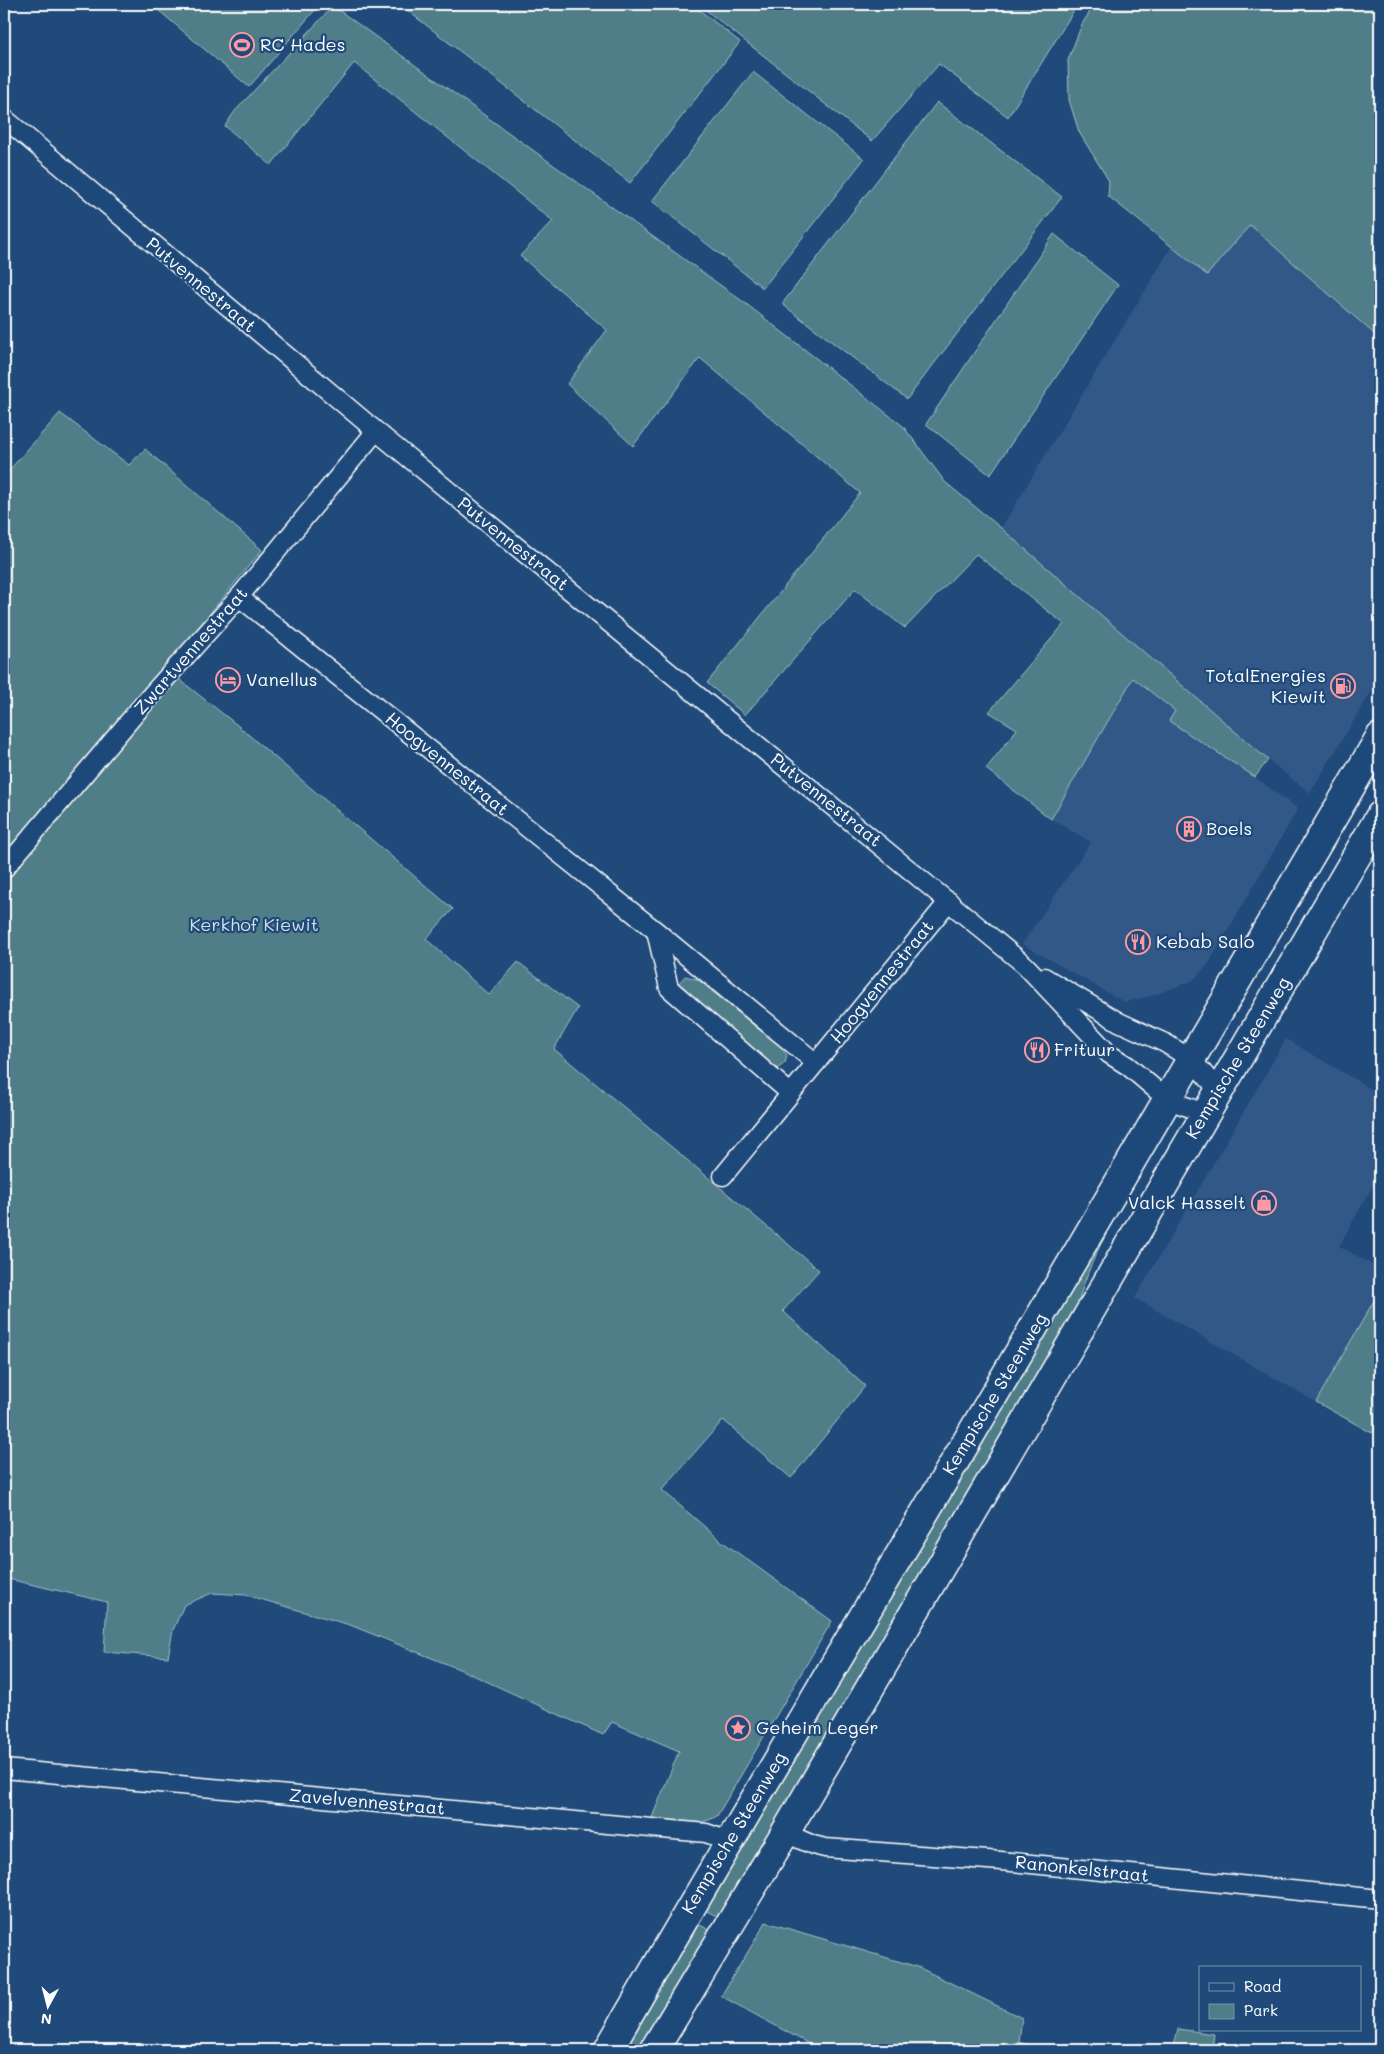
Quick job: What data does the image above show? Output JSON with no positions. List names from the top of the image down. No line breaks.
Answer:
{"streets":{"main road":["Kempische Steenweg"],"street":["Putvennestraat","Zwartvennestraat","Hoogvennestraat","Zavelvennestraat","Ranonkelstraat"]},"crossings":[["Putvennestraat","Zwartvennestraat"],["Putvennestraat","Hoogvennestraat"],["Putvennestraat","Kempische Steenweg"],["Zwartvennestraat","Hoogvennestraat"],["Kempische Steenweg","Zavelvennestraat"],["Kempische Steenweg","Ranonkelstraat"]],"parks":["Kerkhof Kiewit"],"places":{"sports":["RC Hades"],"hotel":["Vanellus"],"fuel station":["TotalEnergies Kiewit"],"building":["Boels"],"restaurant":["Kebab Salo","Frituur"],"shop":["Valck Hasselt"],"place":["Geheim Leger"]},"legend":["Road","Park"],"north":"bottom"}
